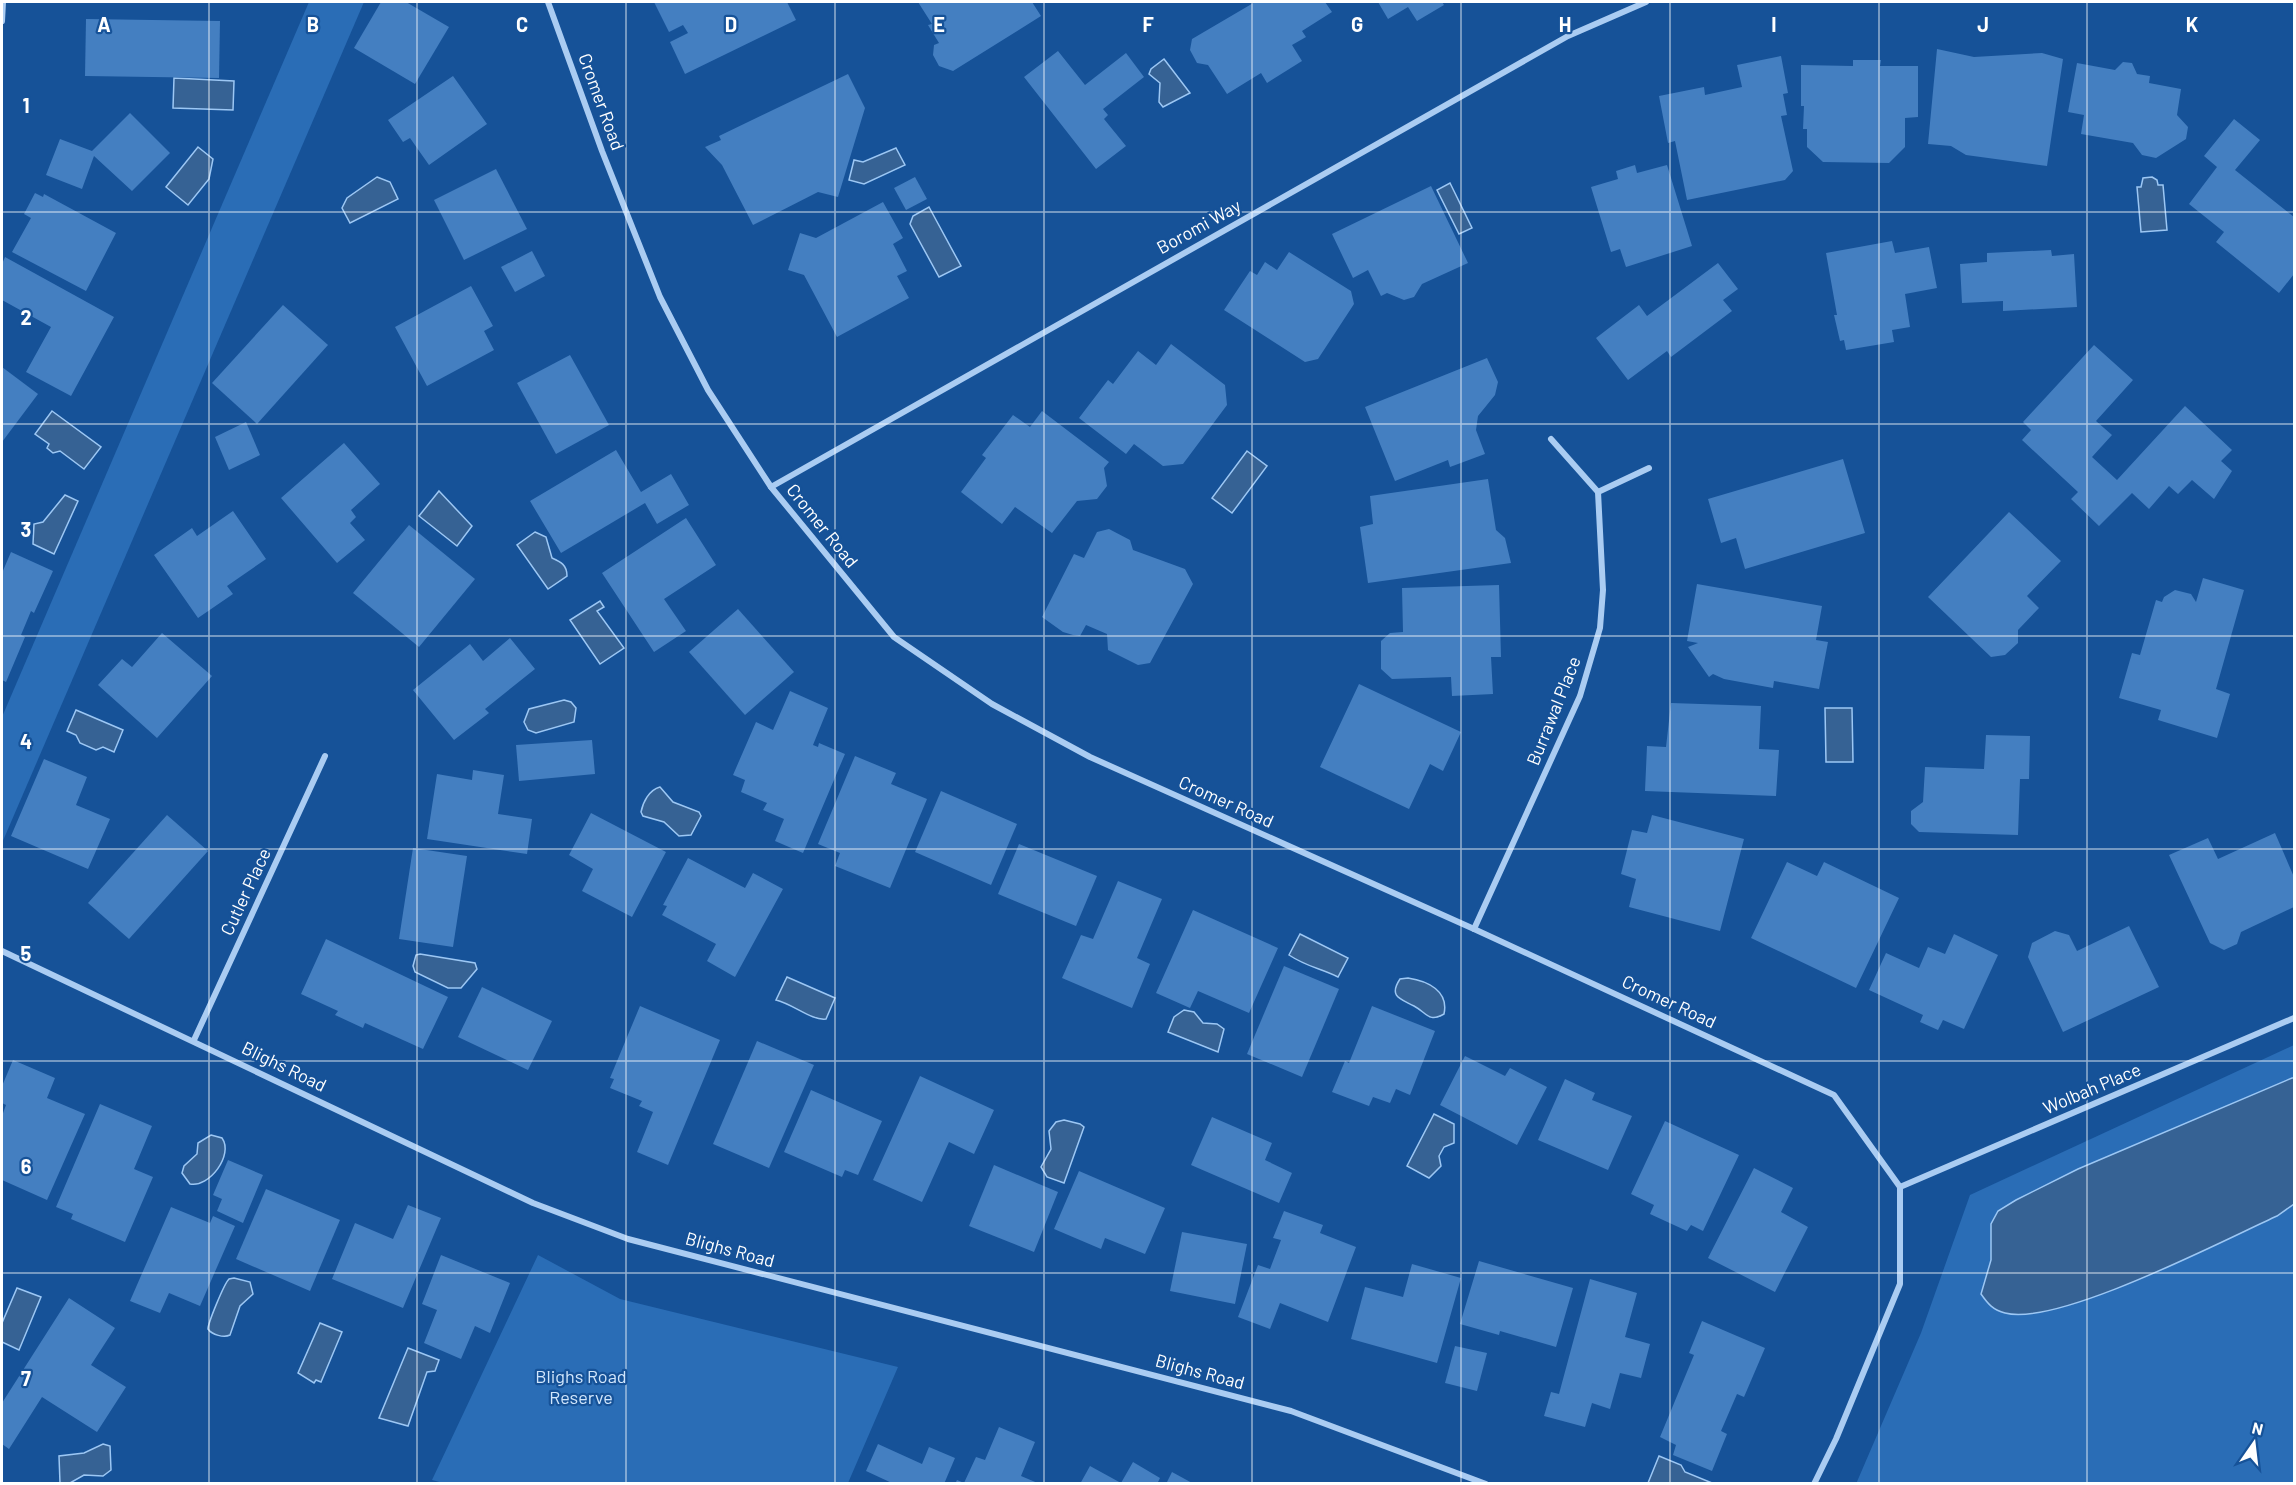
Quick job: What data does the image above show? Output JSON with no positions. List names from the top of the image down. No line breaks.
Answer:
{"streets":{"street":["Cromer Road","Boromi Way","Burrawal Place","Cutler Place","Blighs Road","Wolbah Place"]},"crossings":[["Cromer Road","Boromi Way"],["Cromer Road","Burrawal Place"],["Cromer Road","Wolbah Place"],["Cutler Place","Blighs Road"]],"parks":["Blighs Road Reserve"],"north":"top","grid":{"columns":["A","B","C","D","E","F","G","H","I","J","K"],"rows":["1","2","3","4","5","6","7"]}}
